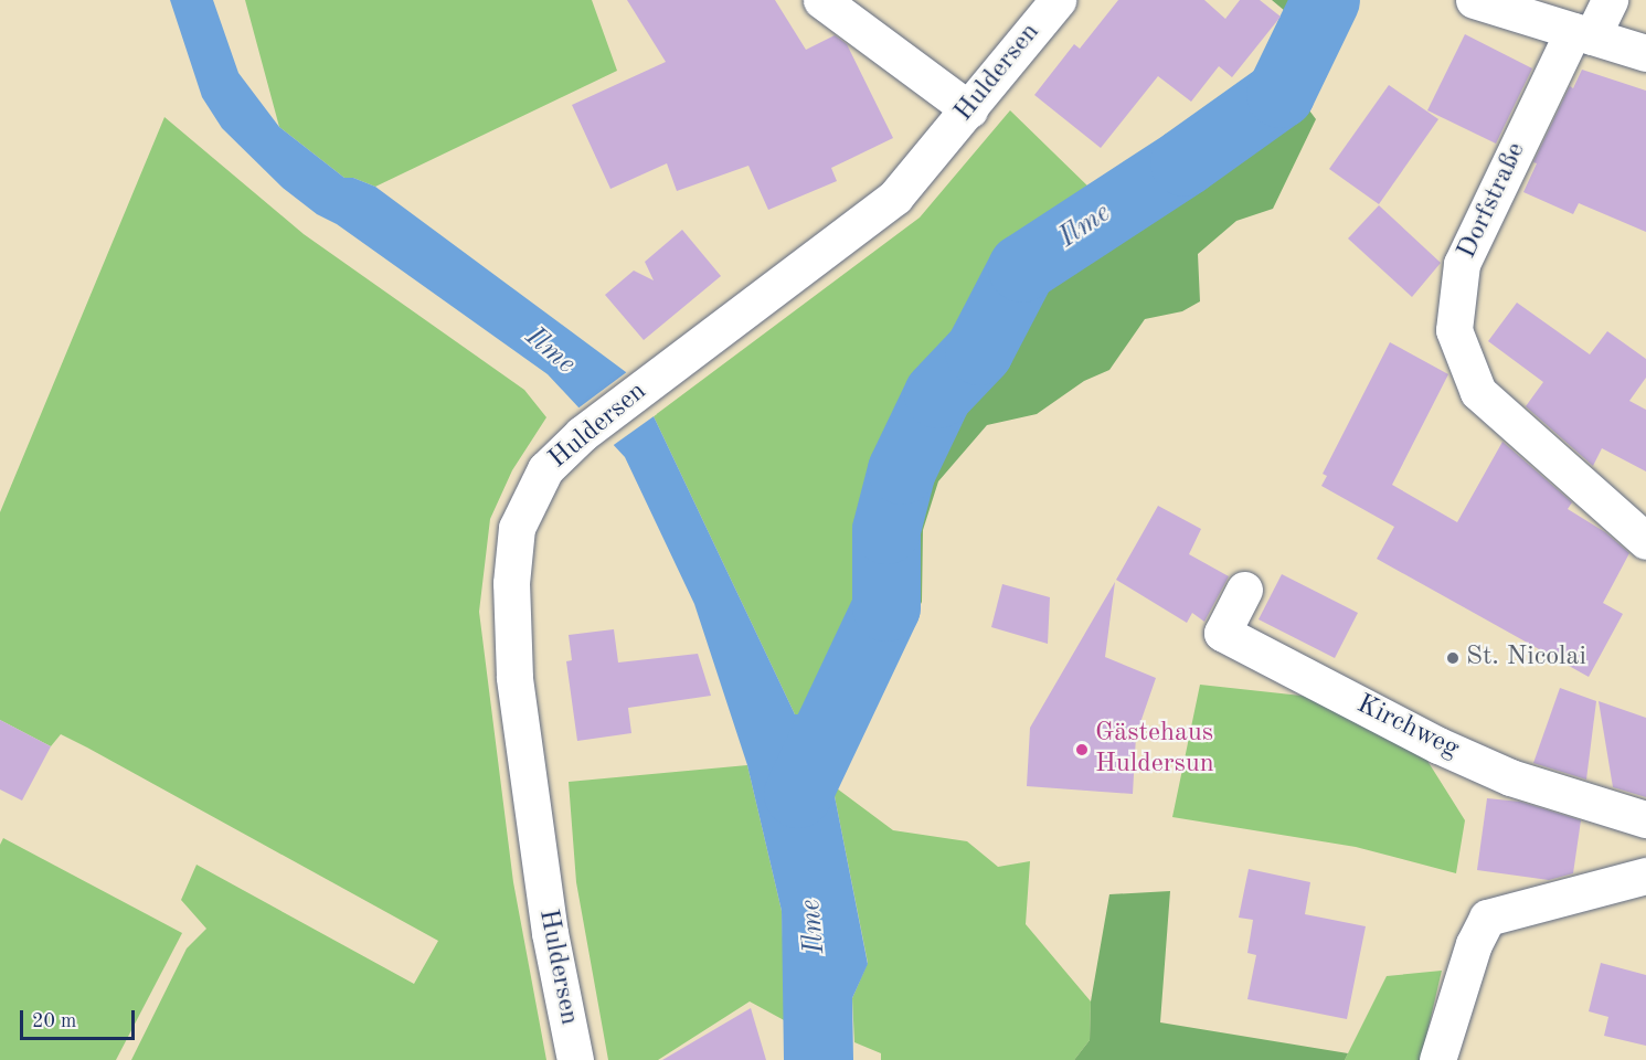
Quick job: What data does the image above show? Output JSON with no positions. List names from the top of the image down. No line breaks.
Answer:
{"streets":{"street":["Huldersen","Dorfstraße","Kirchweg"]},"water":["Ilme"],"places":["St. Nicolai","Gästehaus Huldersun"],"scale_bar":"20 m"}
